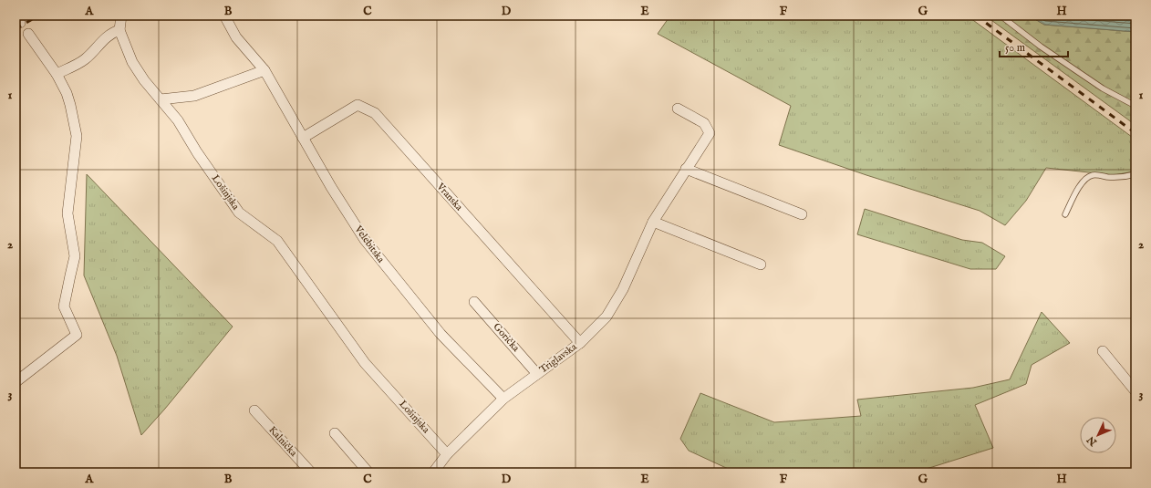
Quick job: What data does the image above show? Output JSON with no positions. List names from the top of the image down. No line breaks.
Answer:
{"streets":{"street":["Lošinjska","Vranska","Velebitska","Gorička","Triglavska","Kalnička"]},"crossings":[["Lošinjska","Triglavska"],["Vranska","Velebitska"],["Vranska","Triglavska"],["Velebitska","Triglavska"],["Gorička","Triglavska"]],"scale_bar":"50 m","north":"bottom left","grid":{"columns":["A","B","C","D","E","F","G","H"],"rows":["1","2","3"]}}
